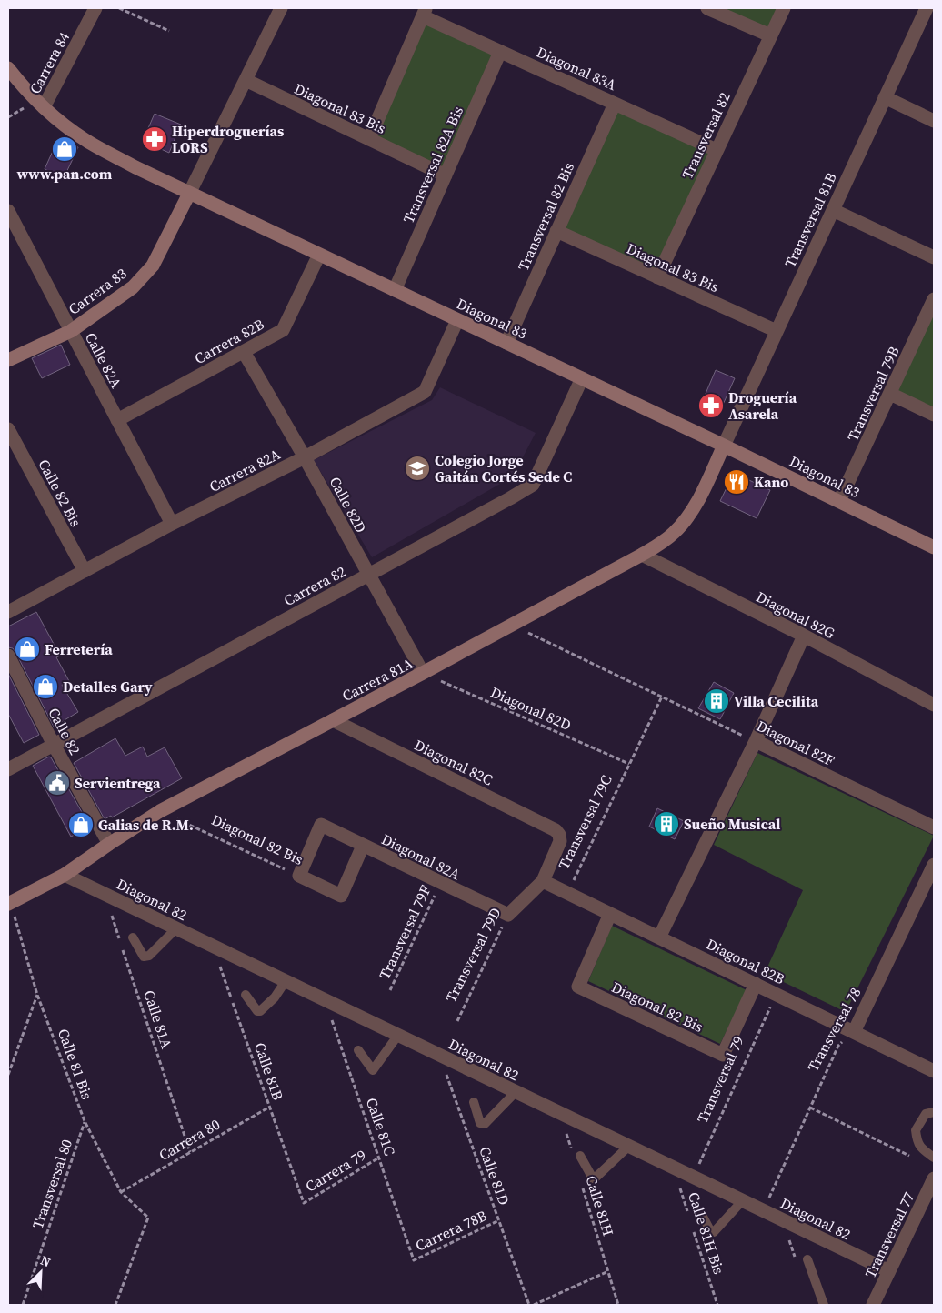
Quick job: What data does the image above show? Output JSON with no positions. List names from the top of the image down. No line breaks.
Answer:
{"streets":{"street":["Carrera 84","Diagonal 83A","Diagonal 83 Bis","Transversal 82","Transversal 82A Bis","Transversal 82 Bis","Transversal 81B","Carrera 83","Diagonal 83","Carrera 82B","Calle 82A","Transversal 79B","Carrera 82A","Calle 82 Bis","Calle 82D","Carrera 82","Diagonal 82G","Carrera 81A","Calle 82","Diagonal 82F","Diagonal 82C","Diagonal 82 Bis","Diagonal 82A","Diagonal 82","Transversal 79D","Diagonal 82B","Transversal 78","Transversal 79","Transversal 77"],"path":["Diagonal 82D","Transversal 79C","Transversal 79F","Calle 81A","Calle 81 Bis","Calle 81B","Calle 81C","Carrera 80","Carrera 79","Calle 81D","Transversal 80","Calle 81H","Carrera 78B","Calle 81H Bis"]},"crossings":[["Carrera 84","Diagonal 83"],["Diagonal 83A","Transversal 82"],["Diagonal 83A","Transversal 82A Bis"],["Diagonal 83A","Transversal 82 Bis"],["Diagonal 83 Bis","Transversal 82"],["Diagonal 83 Bis","Transversal 82A Bis"],["Diagonal 83 Bis","Transversal 82 Bis"],["Diagonal 83 Bis","Transversal 81B"],["Transversal 82A Bis","Diagonal 83"],["Transversal 82 Bis","Diagonal 83"],["Transversal 81B","Diagonal 83"],["Transversal 81B","Carrera 81A"],["Carrera 83","Diagonal 83"],["Carrera 83","Calle 82A"],["Diagonal 83","Carrera 82B"],["Diagonal 83","Transversal 79B"],["Diagonal 83","Carrera 82A"],["Diagonal 83","Carrera 82"],["Diagonal 83","Carrera 81A"],["Carrera 82B","Calle 82A"],["Carrera 82B","Calle 82D"],["Calle 82A","Carrera 82A"],["Carrera 82A","Calle 82 Bis"],["Carrera 82A","Calle 82D"],["Calle 82D","Carrera 82"],["Calle 82D","Carrera 81A"],["Calle 82D","Diagonal 82D"],["Carrera 82","Calle 82"],["Diagonal 82G","Carrera 81A"],["Carrera 81A","Diagonal 82D"],["Carrera 81A","Calle 82"],["Carrera 81A","Diagonal 82C"],["Carrera 81A","Diagonal 82 Bis"],["Carrera 81A","Diagonal 82"],["Carrera 81A","Calle 81 Bis"],["Diagonal 82D","Transversal 79C"],["Diagonal 82F","Transversal 79C"],["Diagonal 82C","Transversal 79D"],["Transversal 79C","Diagonal 82B"],["Diagonal 82 Bis","Diagonal 82A"],["Diagonal 82 Bis","Diagonal 82B"],["Diagonal 82 Bis","Transversal 79"],["Diagonal 82A","Transversal 79F"],["Diagonal 82A","Transversal 79D"],["Diagonal 82","Calle 81A"],["Diagonal 82","Transversal 78"],["Diagonal 82","Calle 81B"],["Diagonal 82","Transversal 79"],["Diagonal 82","Calle 81C"],["Diagonal 82","Calle 81D"],["Diagonal 82","Calle 81H Bis"],["Diagonal 82","Transversal 77"],["Transversal 79D","Diagonal 82B"],["Diagonal 82B","Transversal 78"],["Diagonal 82B","Transversal 79"],["Calle 81A","Carrera 80"],["Calle 81 Bis","Carrera 80"],["Calle 81 Bis","Transversal 80"],["Calle 81B","Carrera 80"],["Calle 81B","Carrera 79"],["Calle 81C","Carrera 79"],["Calle 81C","Carrera 78B"],["Calle 81D","Carrera 78B"]],"places":{"pharmacy":["Hiperdroguerías LORS","Droguería Asarela"],"shop":["www.pan.com","Ferretería","Detalles Gary","Galias de R.M."],"school or university":["Colegio Jorge Gaitán Cortés Sede C"],"restaurant":["Kano"],"building":["Villa Cecilita","Sueño Musical"],"public building":["Servientrega"]},"north":"top right"}
